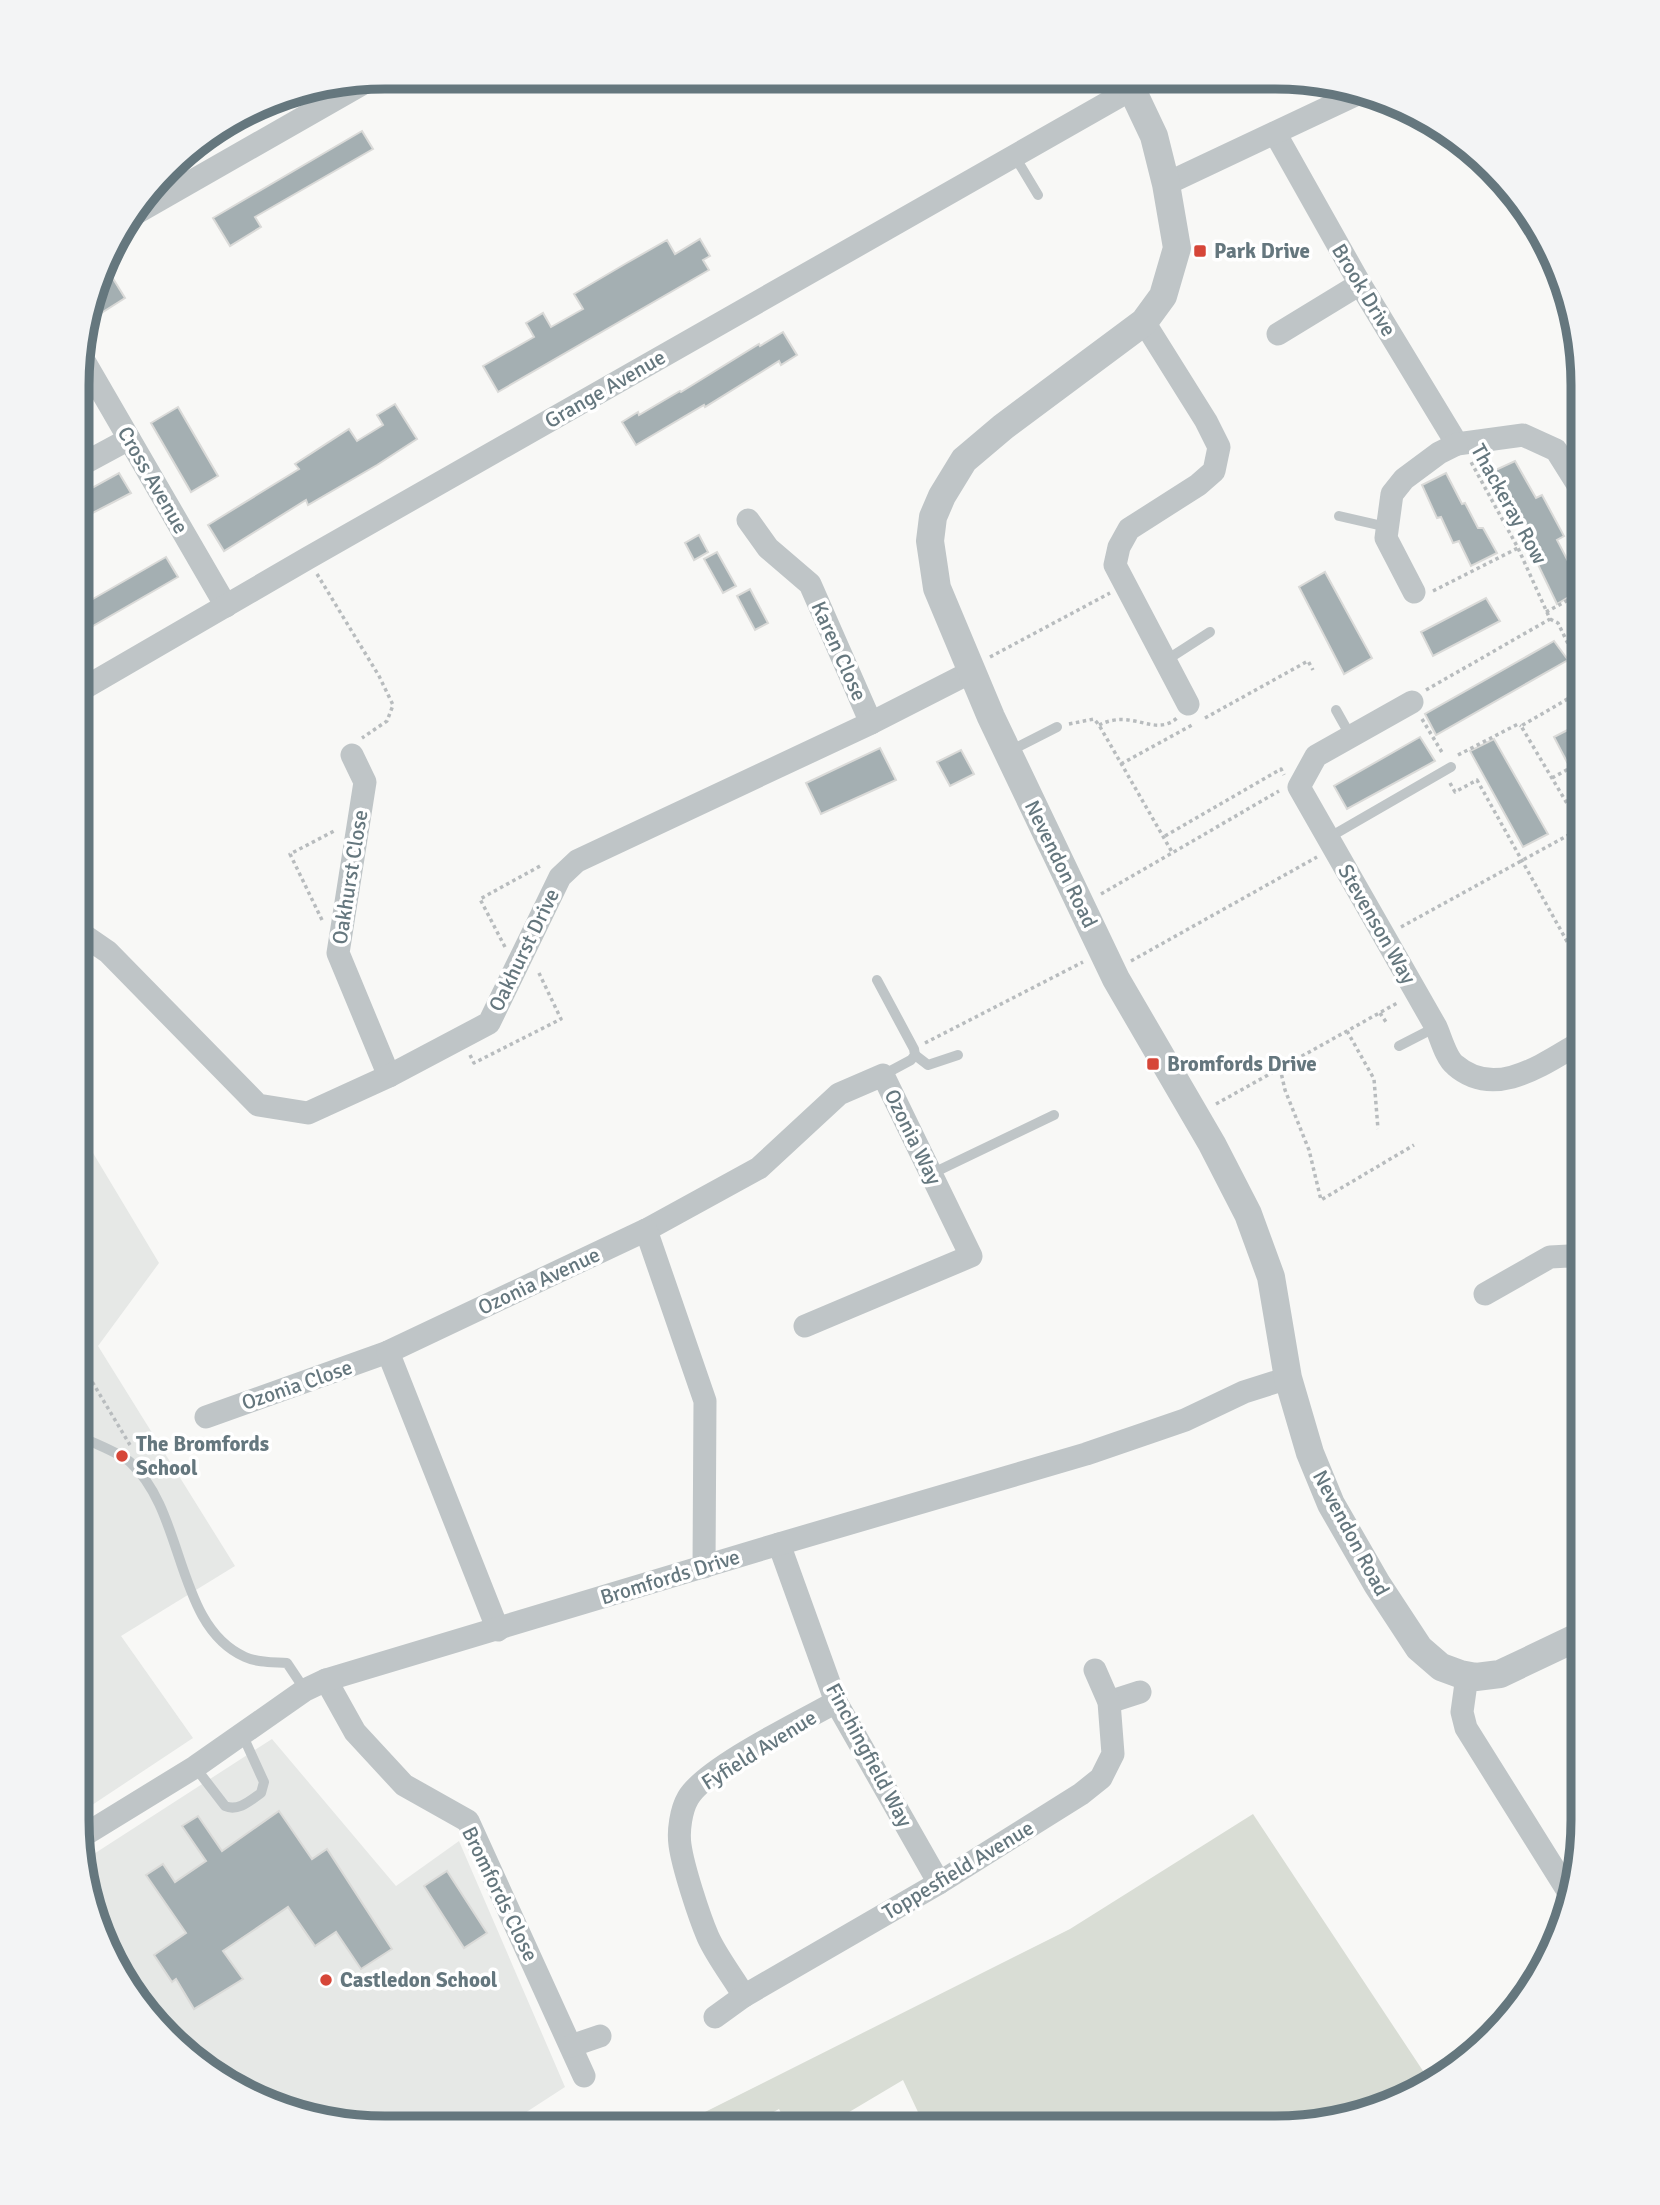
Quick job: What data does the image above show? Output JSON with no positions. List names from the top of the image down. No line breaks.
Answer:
{"streets":{"street":["Brook Drive","Grange Avenue","Cross Avenue","Karen Close","Nevendon Road","Oakhurst Close","Stevenson Way","Oakhurst Drive","Ozonia Way","Ozonia Avenue","Ozonia Close","Bromfords Drive","Fyfield Avenue","Finchingfield Way","Toppesfield Avenue","Bromfords Close"],"path":["Thackeray Row"]},"crossings":[["Brook Drive","Thackeray Row"],["Grange Avenue","Cross Avenue"],["Karen Close","Oakhurst Drive"],["Nevendon Road","Oakhurst Drive"],["Nevendon Road","Bromfords Drive"],["Oakhurst Close","Oakhurst Drive"],["Ozonia Way","Ozonia Avenue"],["Ozonia Avenue","Ozonia Close"],["Bromfords Drive","Finchingfield Way"],["Bromfords Drive","Bromfords Close"],["Fyfield Avenue","Finchingfield Way"],["Fyfield Avenue","Toppesfield Avenue"],["Finchingfield Way","Toppesfield Avenue"]],"places":{"transit":["Park Drive","Bromfords Drive"],"other":["The Bromfords School","Castledon School"]}}
